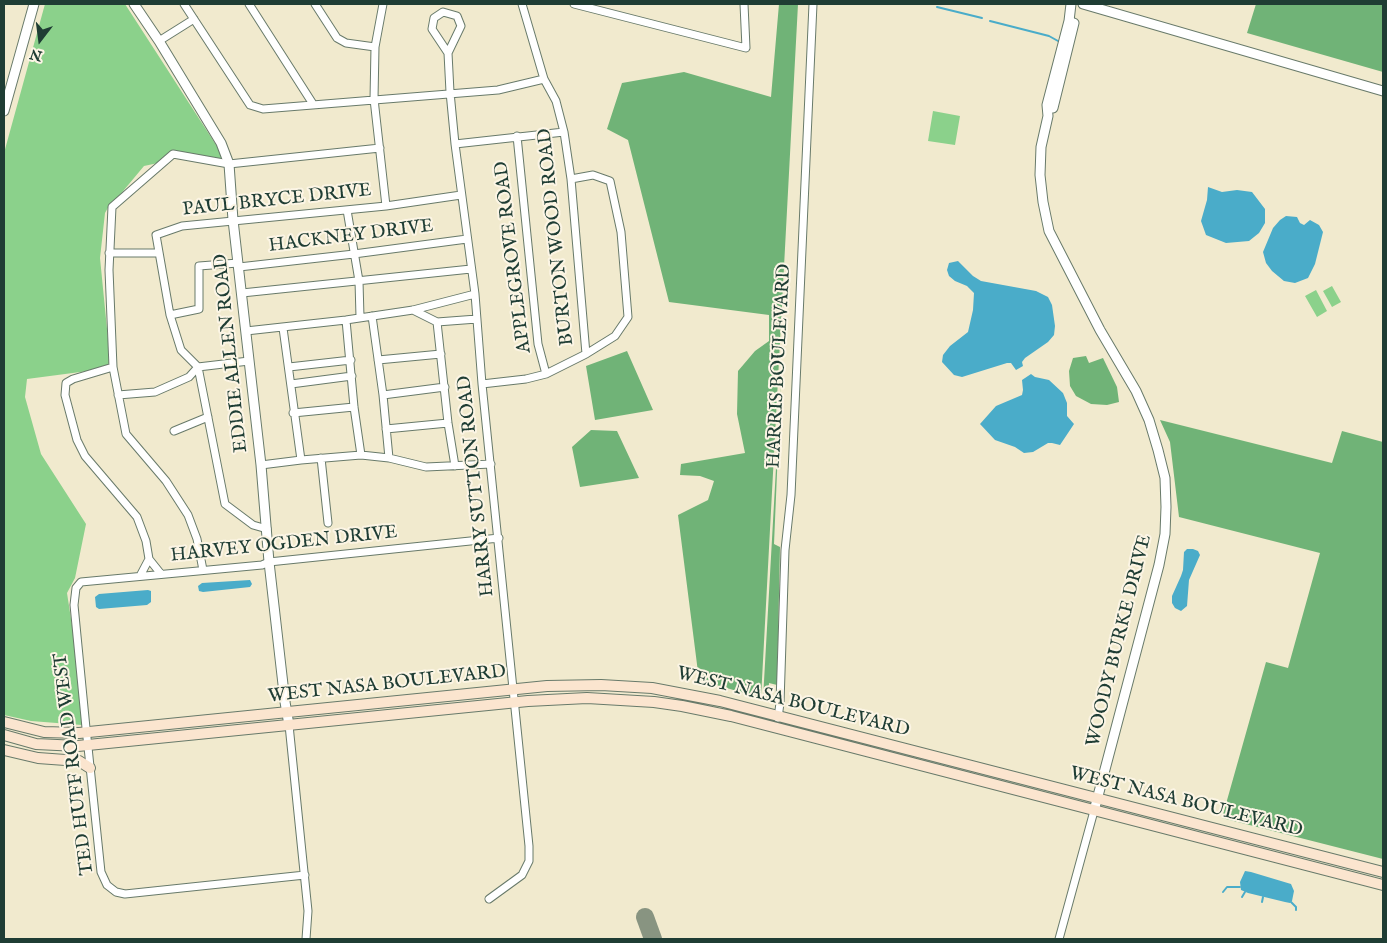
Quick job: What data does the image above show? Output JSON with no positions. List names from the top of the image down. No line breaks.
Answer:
{"streets":{"main road":["WEST NASA BOULEVARD"],"street":["PAUL BRYCE DRIVE","HACKNEY DRIVE","BURTON WOOD ROAD","APPLEGROVE ROAD","EDDIE ALLEN ROAD","HARRIS BOULEVARD","HARRY SUTTON ROAD","HARVEY OGDEN DRIVE","WOODY BURKE DRIVE","TED HUFF ROAD WEST"]},"crossings":[["PAUL BRYCE DRIVE","HACKNEY DRIVE"],["PAUL BRYCE DRIVE","EDDIE ALLEN ROAD"],["PAUL BRYCE DRIVE","HARRY SUTTON ROAD"],["HACKNEY DRIVE","EDDIE ALLEN ROAD"],["HACKNEY DRIVE","HARRY SUTTON ROAD"],["EDDIE ALLEN ROAD","HARVEY OGDEN DRIVE"],["EDDIE ALLEN ROAD","WEST NASA BOULEVARD"],["HARRIS BOULEVARD","WEST NASA BOULEVARD"],["HARRY SUTTON ROAD","HARVEY OGDEN DRIVE"],["HARRY SUTTON ROAD","WEST NASA BOULEVARD"],["HARVEY OGDEN DRIVE","TED HUFF ROAD WEST"],["WOODY BURKE DRIVE","WEST NASA BOULEVARD"],["WEST NASA BOULEVARD","TED HUFF ROAD WEST"]],"north":"bottom"}
